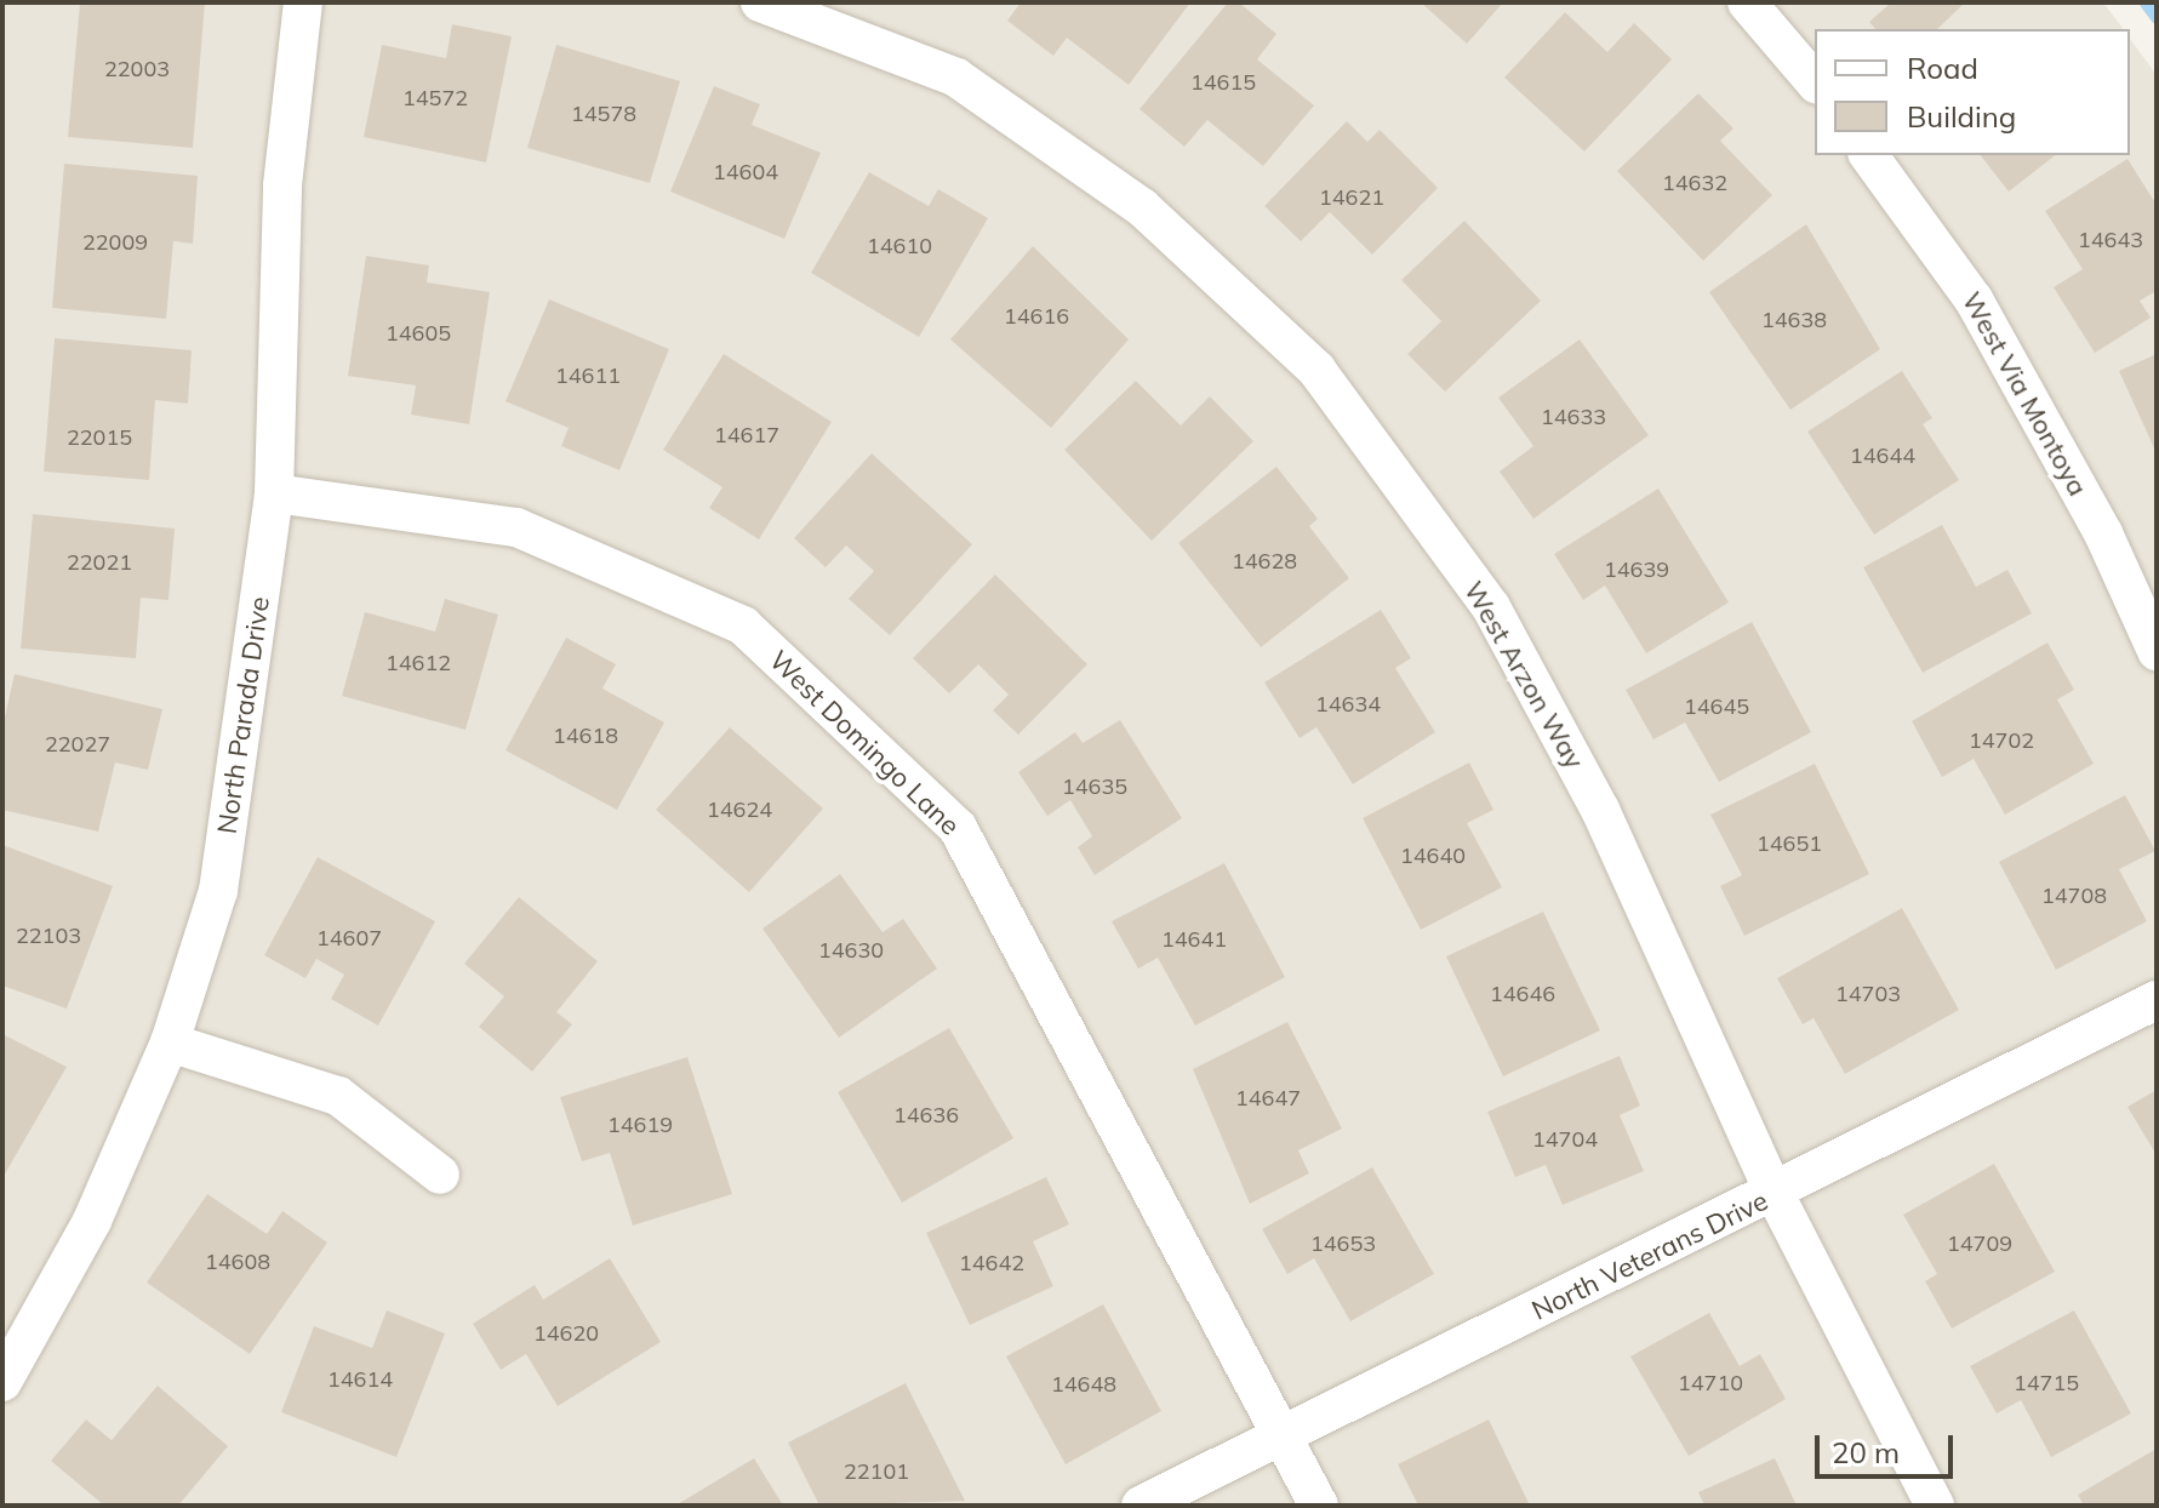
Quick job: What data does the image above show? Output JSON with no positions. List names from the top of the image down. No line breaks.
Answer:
{"streets":{"street":["West Via Montoya","West Arzon Way","North Parada Drive","West Domingo Lane","North Veterans Drive"]},"crossings":[["West Arzon Way","North Veterans Drive"],["North Parada Drive","West Domingo Lane"],["West Domingo Lane","North Veterans Drive"]],"house_numbers":["22003","14615","14572","14578","14604","14632","14621","14643","22009","14610","14616","14638","14605","14611","14633","14617","22015","14644","14628","22021","14639","14612","14634","14645","14618","14702","22027","14635","14624","14651","14640","14708","22103","14607","14641","14630","14646","14703","14647","14636","14619","14704","14653","14709","14608","14642","14620","14614","14710","14715","14648","22101"],"legend":["Road","Building"],"scale_bar":"20 m"}
